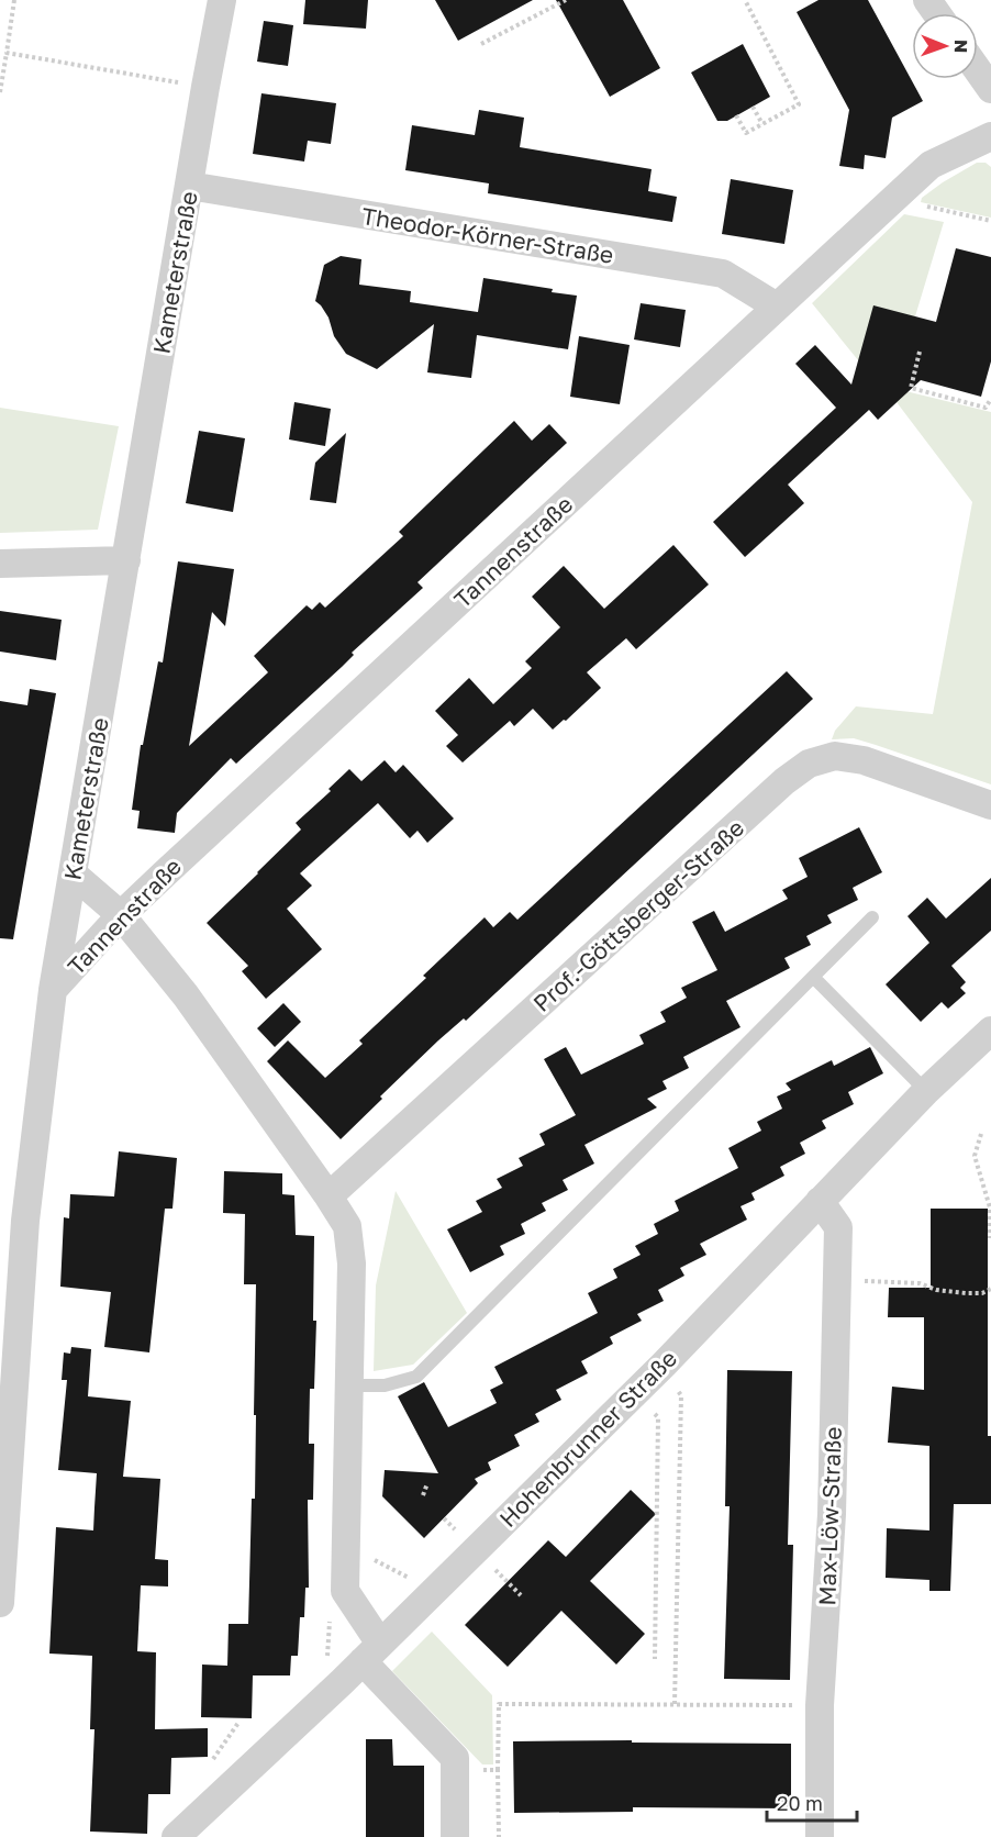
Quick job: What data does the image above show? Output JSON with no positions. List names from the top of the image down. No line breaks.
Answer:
{"streets":{"street":["Theodor-Körner-Straße","Kameterstraße","Tannenstraße","Prof.-Göttsberger-Straße","Hohenbrunner Straße","Max-Löw-Straße"]},"crossings":[["Theodor-Körner-Straße","Kameterstraße"],["Theodor-Körner-Straße","Tannenstraße"],["Kameterstraße","Tannenstraße"],["Hohenbrunner Straße","Max-Löw-Straße"]],"scale_bar":"20 m","north":"right"}
